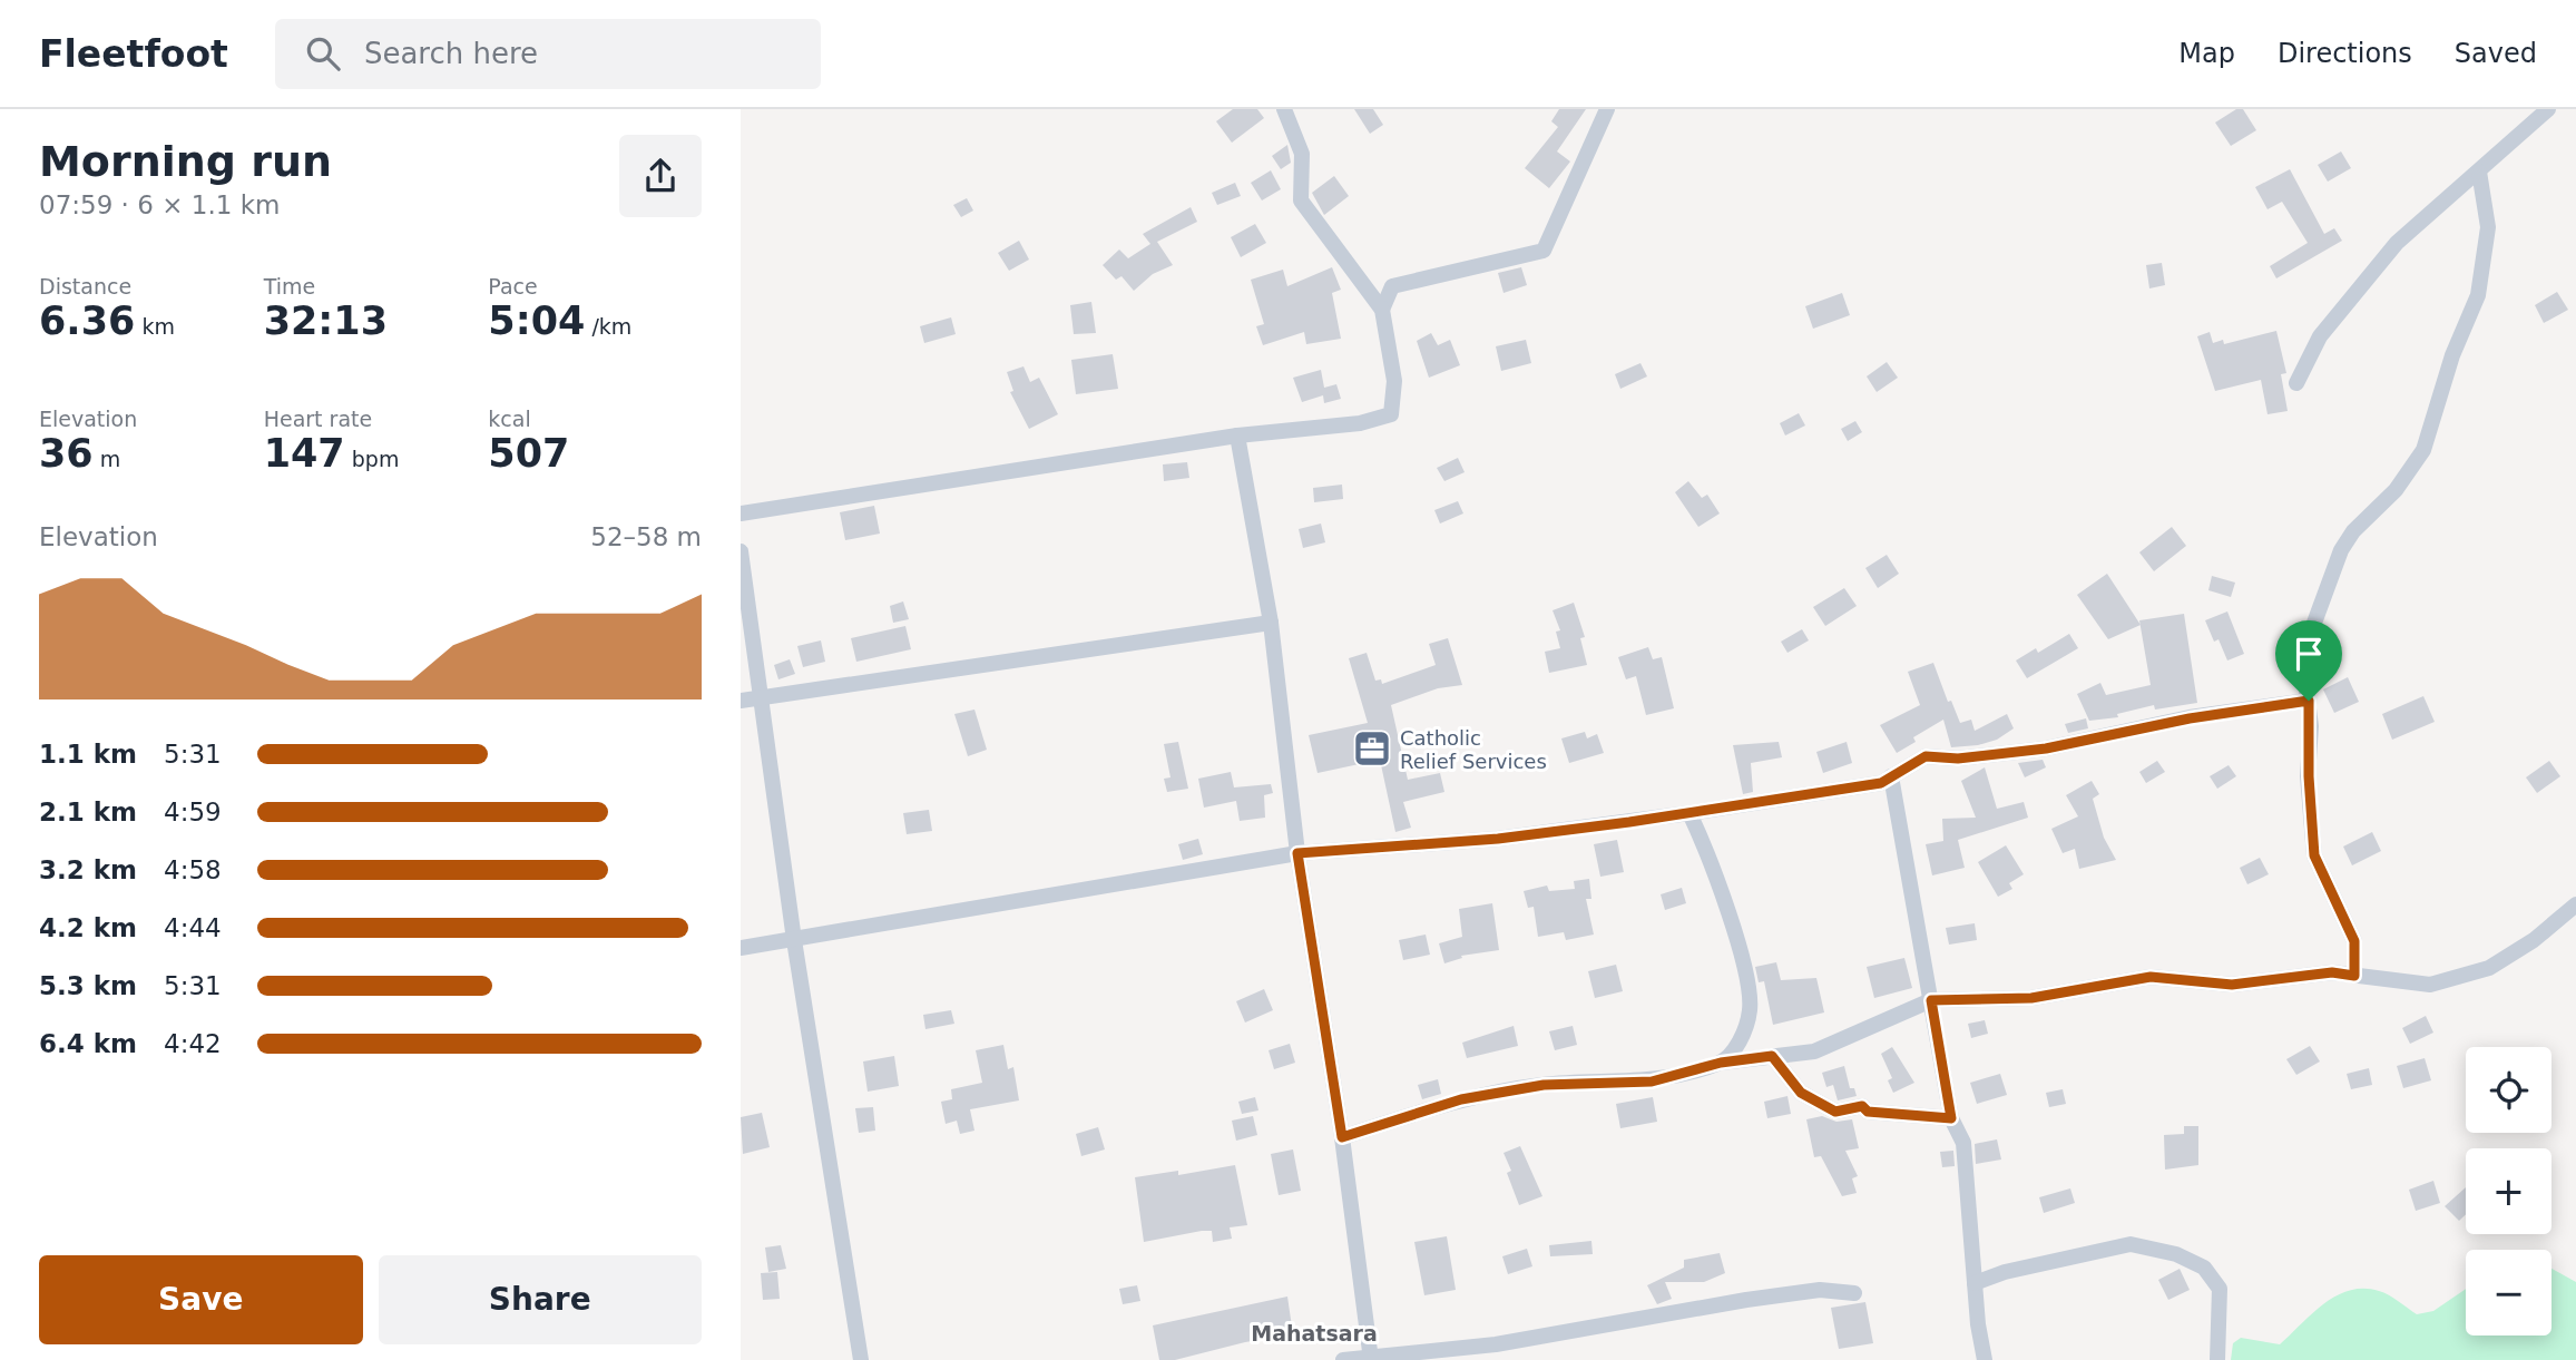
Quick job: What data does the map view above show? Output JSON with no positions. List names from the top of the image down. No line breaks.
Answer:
{"districts":["Mahatsara"],"places":{"office":["Catholic Relief Services"]},"page":{"header":"Fleetfoot","search":"Search here","nav":["Map","Directions","Saved"],"heading":["Morning run","07:59 · 6 × 1.1 km"],"stats":[["Distance","6.36 km"],["Time","32:13"],["Pace","5:04 /km"],["Elevation","36 m"],["Heart rate","147 bpm"],["kcal","507"]],"chart":["Elevation","52–58 m"],"list":[{"name":"1.1 km","note":"5:31"},{"name":"2.1 km","note":"4:59"},{"name":"3.2 km","note":"4:58"},{"name":"4.2 km","note":"4:44"},{"name":"5.3 km","note":"5:31"},{"name":"6.4 km","note":"4:42"}],"map_buttons":["+","−"],"buttons":["Save","Share"]}}
